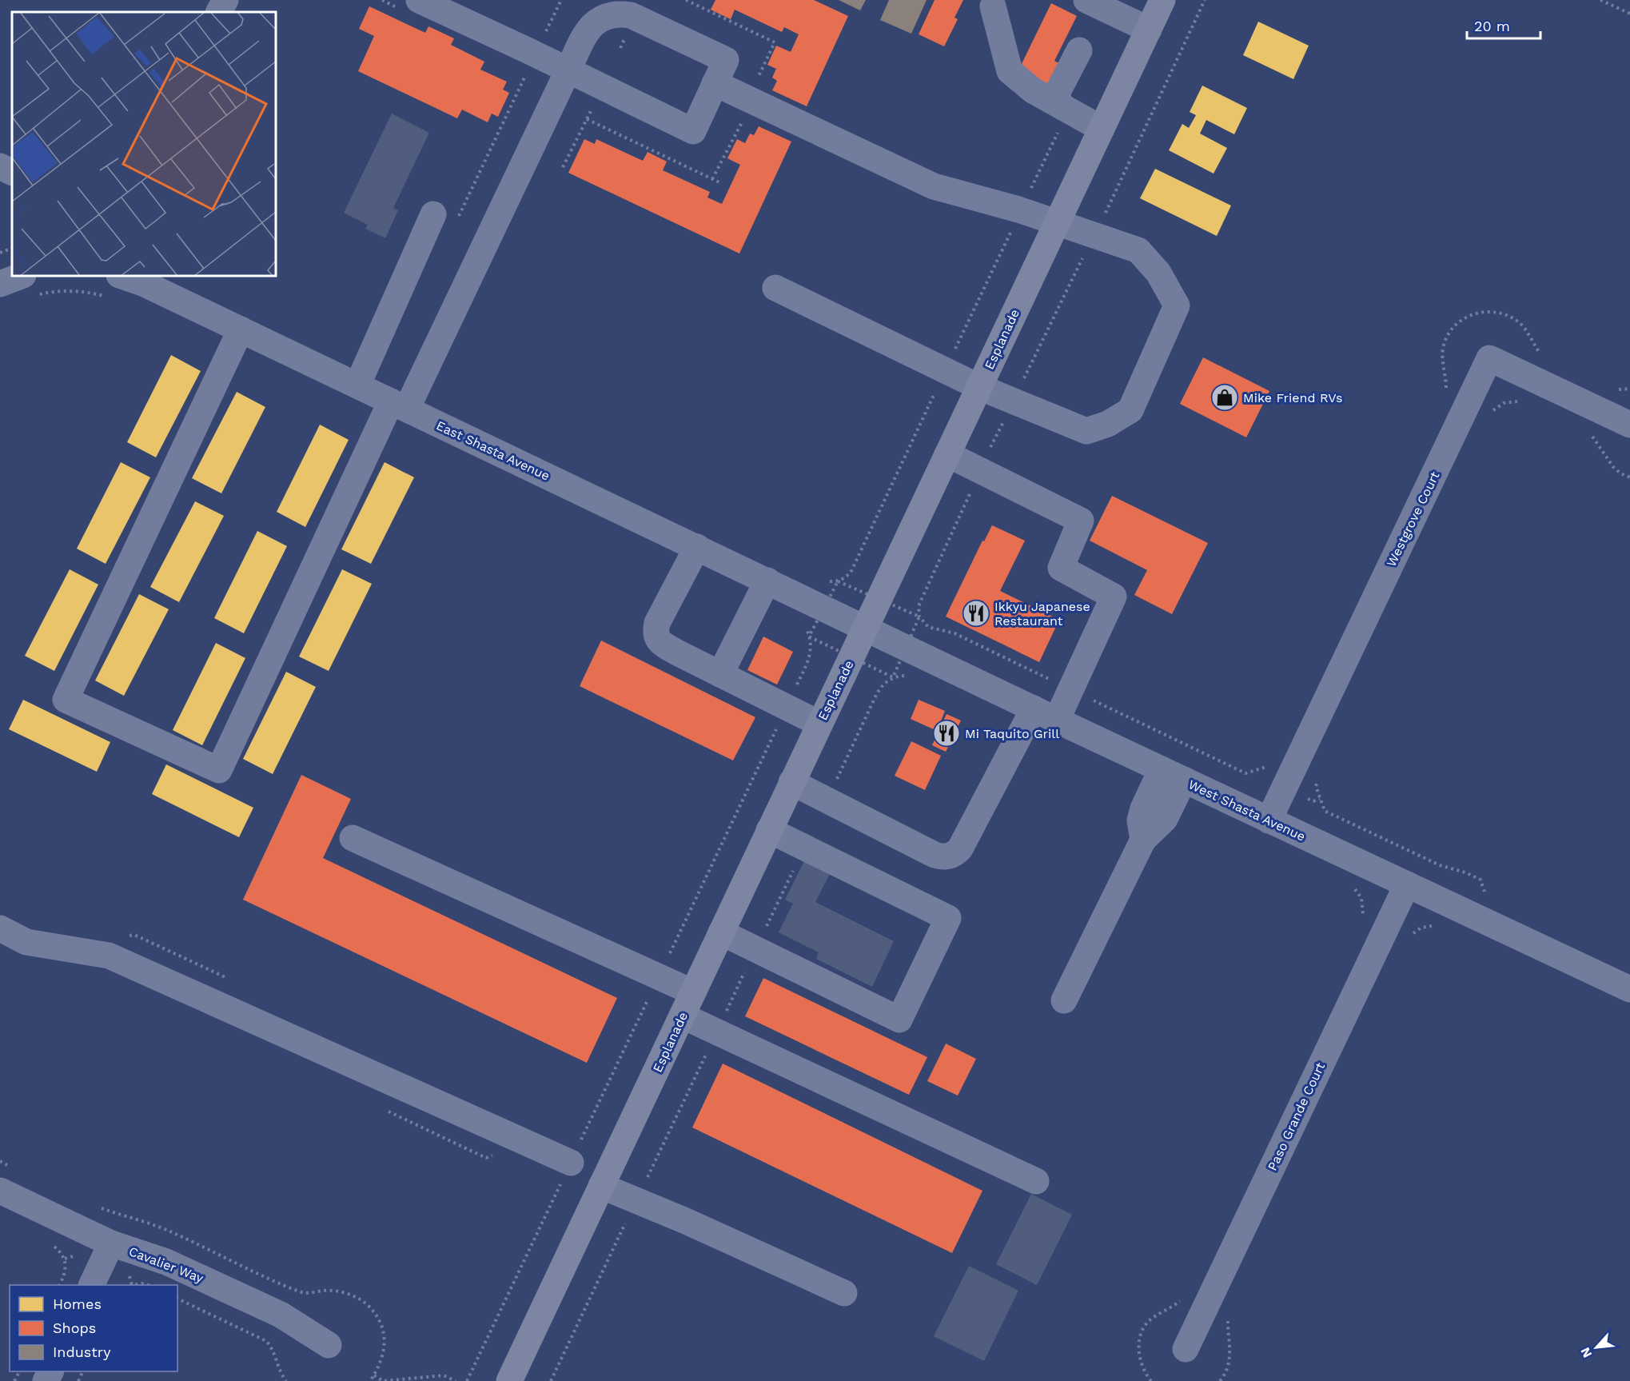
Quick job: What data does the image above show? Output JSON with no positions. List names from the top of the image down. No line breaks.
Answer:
{"streets":{"main road":["Esplanade"],"street":["East Shasta Avenue","Westgrove Court","West Shasta Avenue","Paso Grande Court","Cavalier Way"]},"crossings":[["Esplanade","East Shasta Avenue"],["Esplanade","West Shasta Avenue"],["East Shasta Avenue","West Shasta Avenue"],["Westgrove Court","West Shasta Avenue"],["West Shasta Avenue","Paso Grande Court"]],"places":{"shop":["Mike Friend RVs"],"restaurant":["Ikkyu Japanese Restaurant","Mi Taquito Grill"]},"legend":["Homes","Shops","Industry"],"scale_bar":"20 m","north":"bottom left"}
